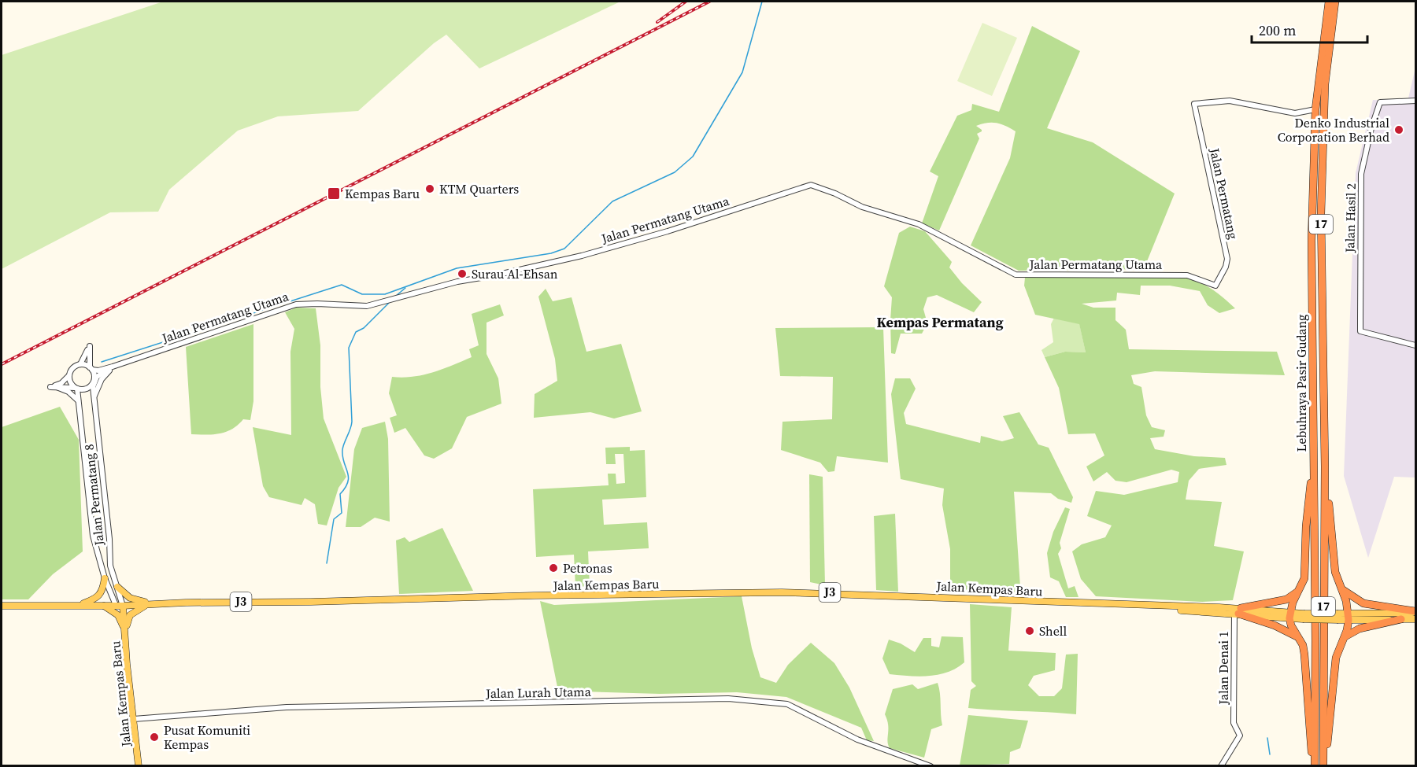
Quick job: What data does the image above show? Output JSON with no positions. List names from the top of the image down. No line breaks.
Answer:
{"streets":{"highway":["17","Lebuhraya Pasir Gudang"],"main road":["Jalan Kempas Baru","J3"],"street":["Jalan Permatang","Jalan Hasil 2","Jalan Permatang Utama","Jalan Permatang 8","Jalan Denai 1","Jalan Lurah Utama"]},"crossings":[["Jalan Permatang","Jalan Permatang Utama"],["Jalan Permatang","Lebuhraya Pasir Gudang"],["Jalan Permatang Utama","Jalan Permatang 8"],["Jalan Permatang 8","Jalan Kempas Baru"],["Jalan Kempas Baru","Jalan Denai 1"],["Jalan Kempas Baru","Jalan Lurah Utama"]],"districts":["Kempas Permatang"],"places":{"other":["Denko Industrial Corporation Berhad","KTM Quarters","Surau Al-Ehsan","Petronas","Shell","Pusat Komuniti Kempas"],"transit":["Kempas Baru"]},"scale_bar":"200 m"}
